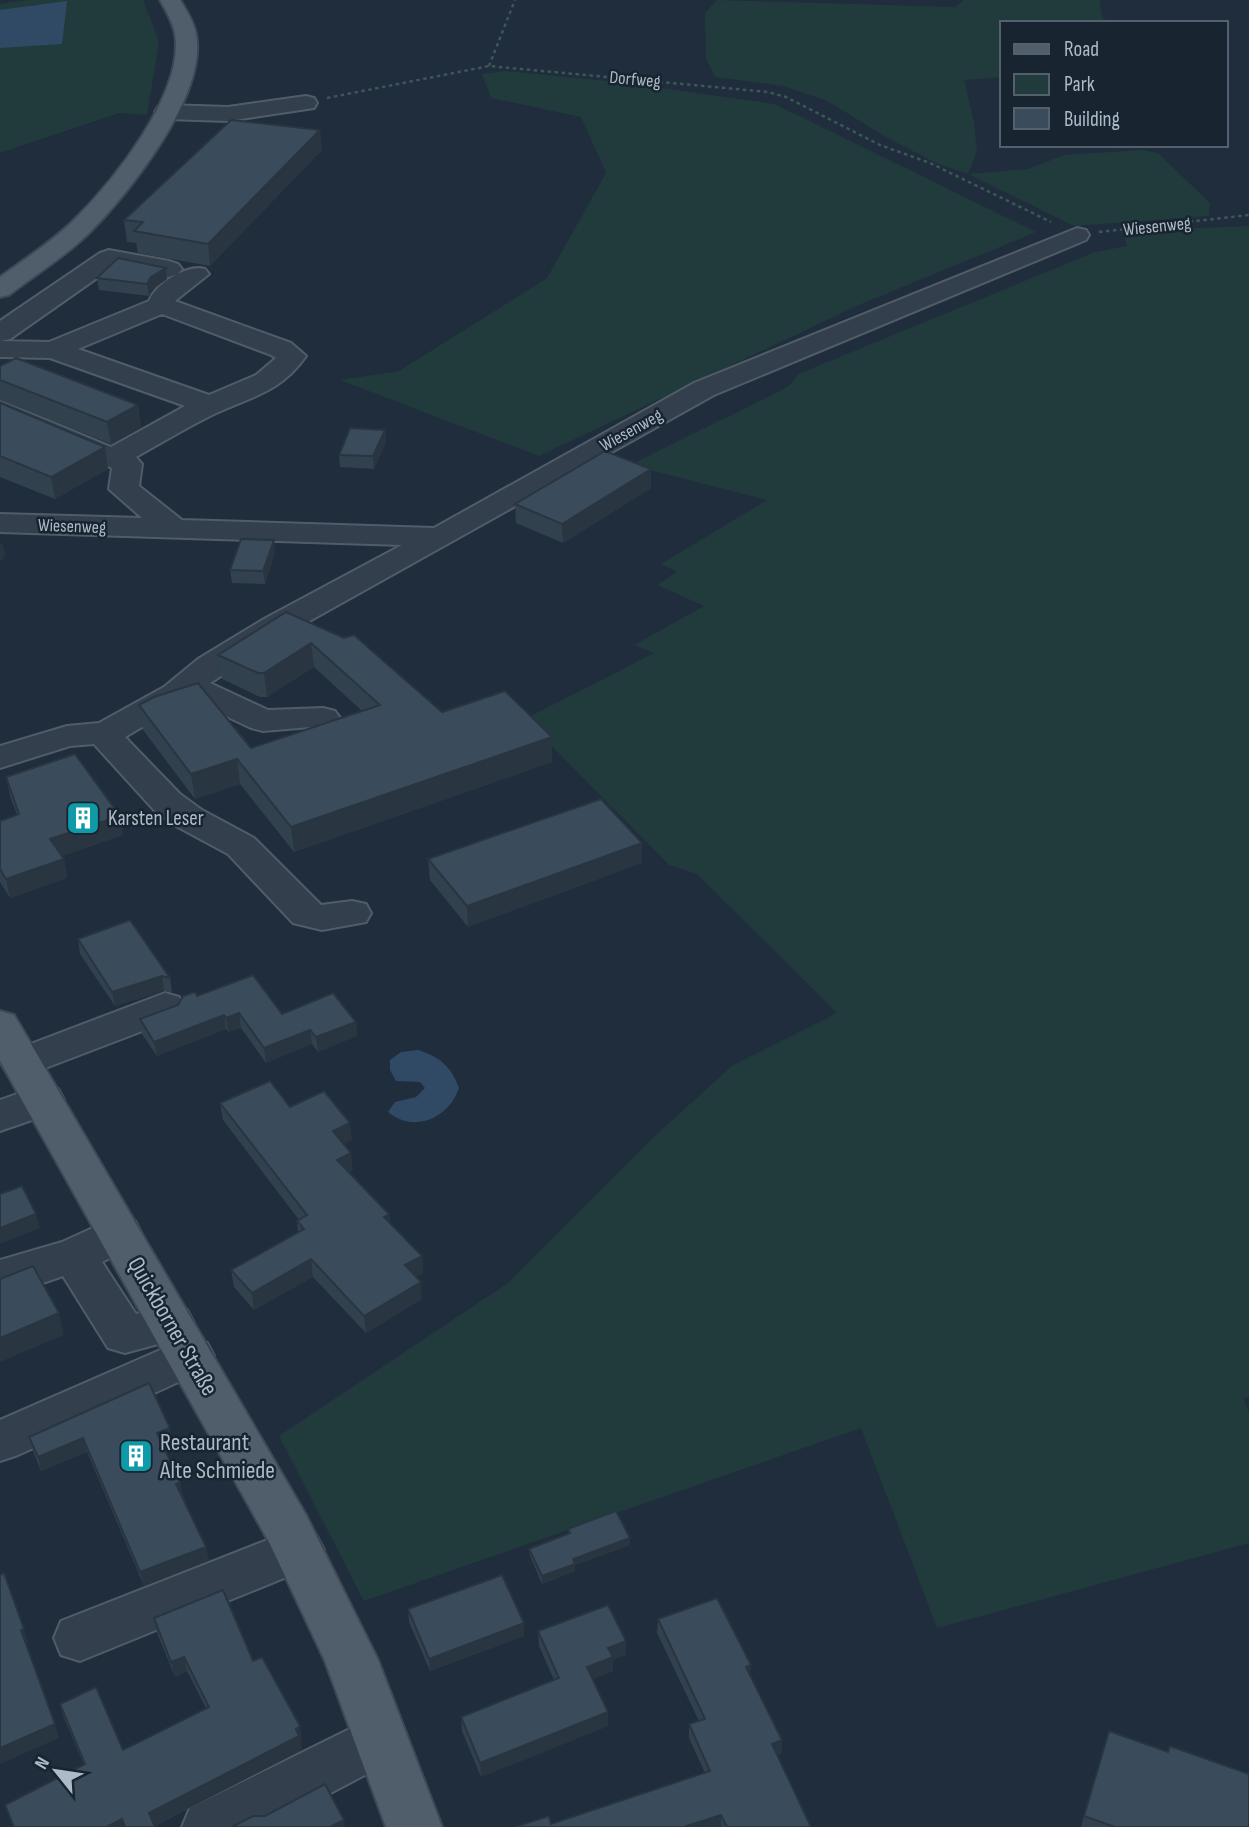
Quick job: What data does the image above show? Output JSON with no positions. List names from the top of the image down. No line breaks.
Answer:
{"streets":{"main road":["Quickborner Straße"],"street":["Wiesenweg"],"path":["Dorfweg"]},"crossings":[["Dorfweg","Wiesenweg"]],"places":{"building":["Karsten Leser","Restaurant Alte Schmiede"]},"legend":["Road","Park","Building"],"north":"top left"}
